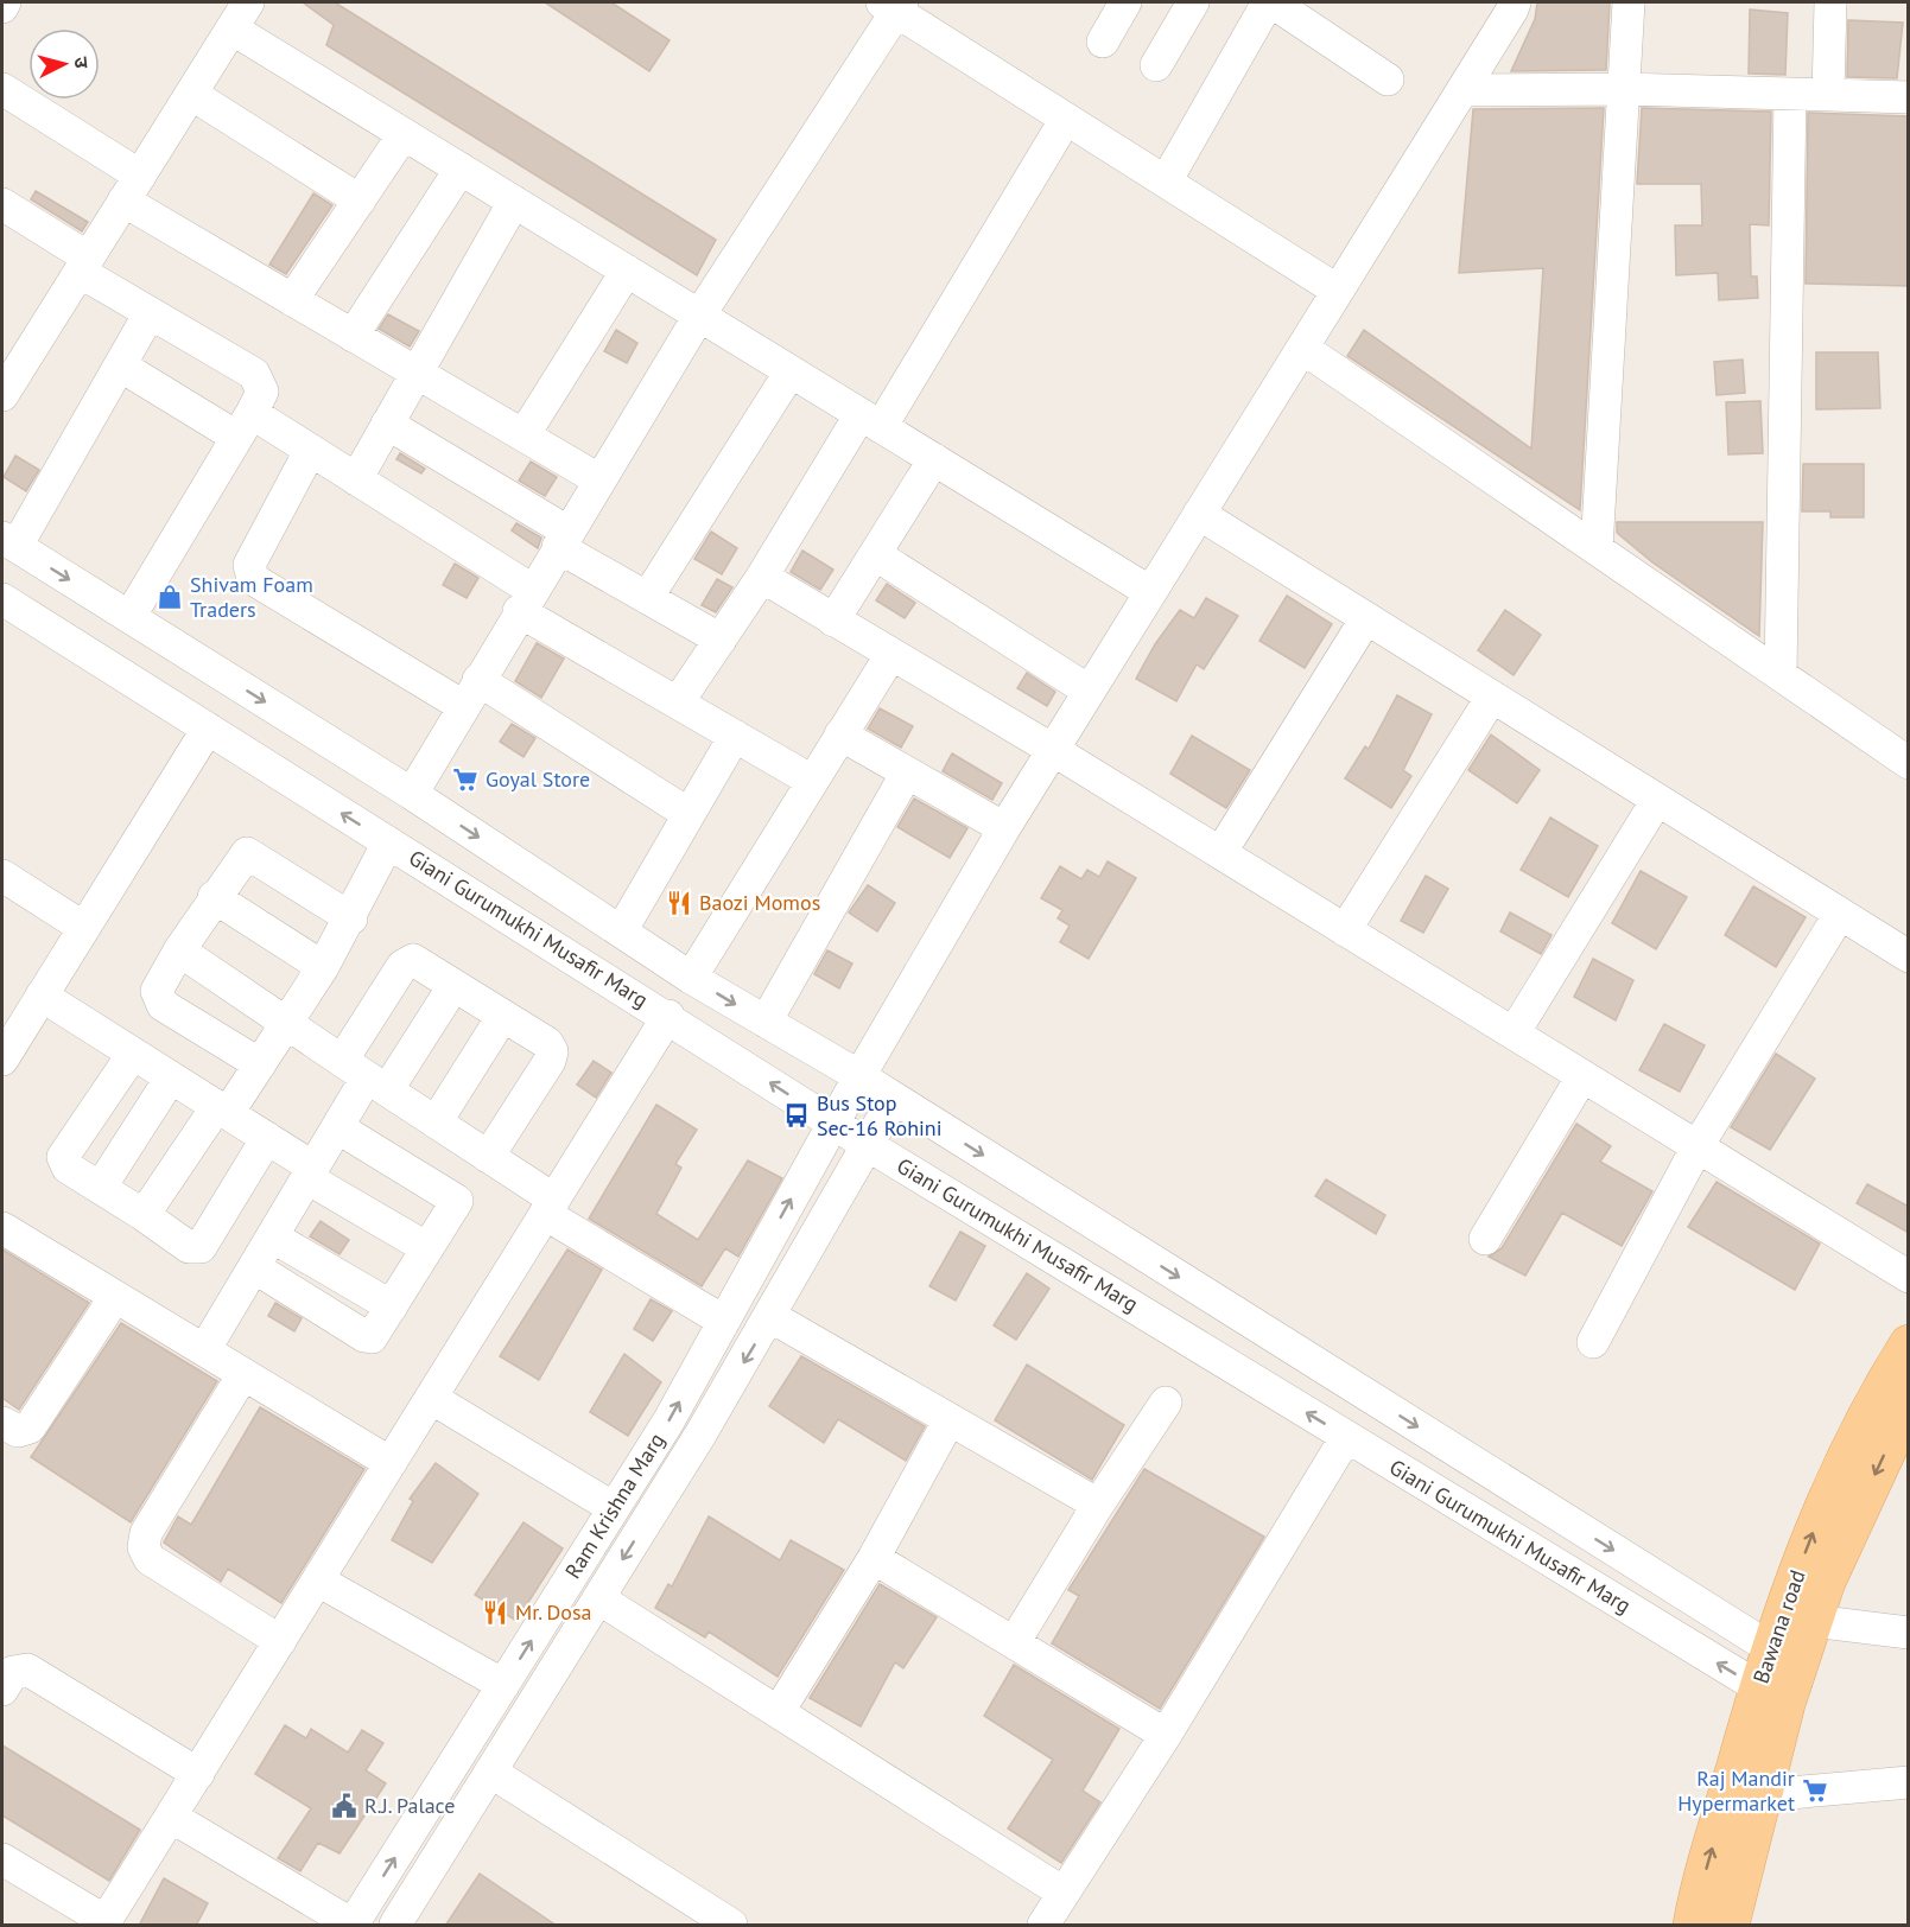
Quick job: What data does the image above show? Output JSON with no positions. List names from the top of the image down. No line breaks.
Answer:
{"streets":{"main road":["Bawana road"],"street":["Giani Gurumukhi Musafir Marg","Ram Krishna Marg"]},"crossings":[["Giani Gurumukhi Musafir Marg","Ram Krishna Marg"],["Giani Gurumukhi Musafir Marg","Bawana road"]],"places":{"shop":["Shivam Foam Traders"],"supermarket":["Goyal Store","Raj Mandir Hypermarket"],"restaurant":["Baozi Momos","Mr. Dosa"],"bus stop":["Bus Stop Sec-16 Rohini"],"public building":["R.J. Palace"]},"north":"right"}
